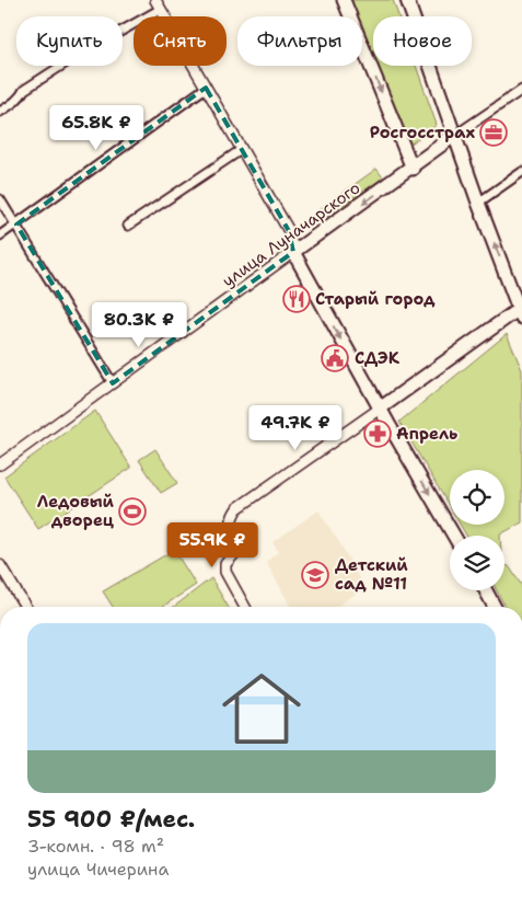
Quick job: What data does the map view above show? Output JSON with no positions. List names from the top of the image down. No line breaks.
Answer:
{"streets":{"main road":["улица Луначарского"]},"places":{"office":["Росгосстрах"],"restaurant":["Старый город"],"public building":["СДЭК"],"pharmacy":["Апрель"],"sports":["Ледовый дворец"],"school or university":["Детский сад №11"]},"page":{"chip":["Купить","Снять","Фильтры","Новое"],"price":["65.8K ₽","80.3K ₽","49.7K ₽","55.9K ₽"],"list":[{"name":"55 900 ₽/мес.","note":"3-комн. · 98 m² · улица Чичерина"}]}}
